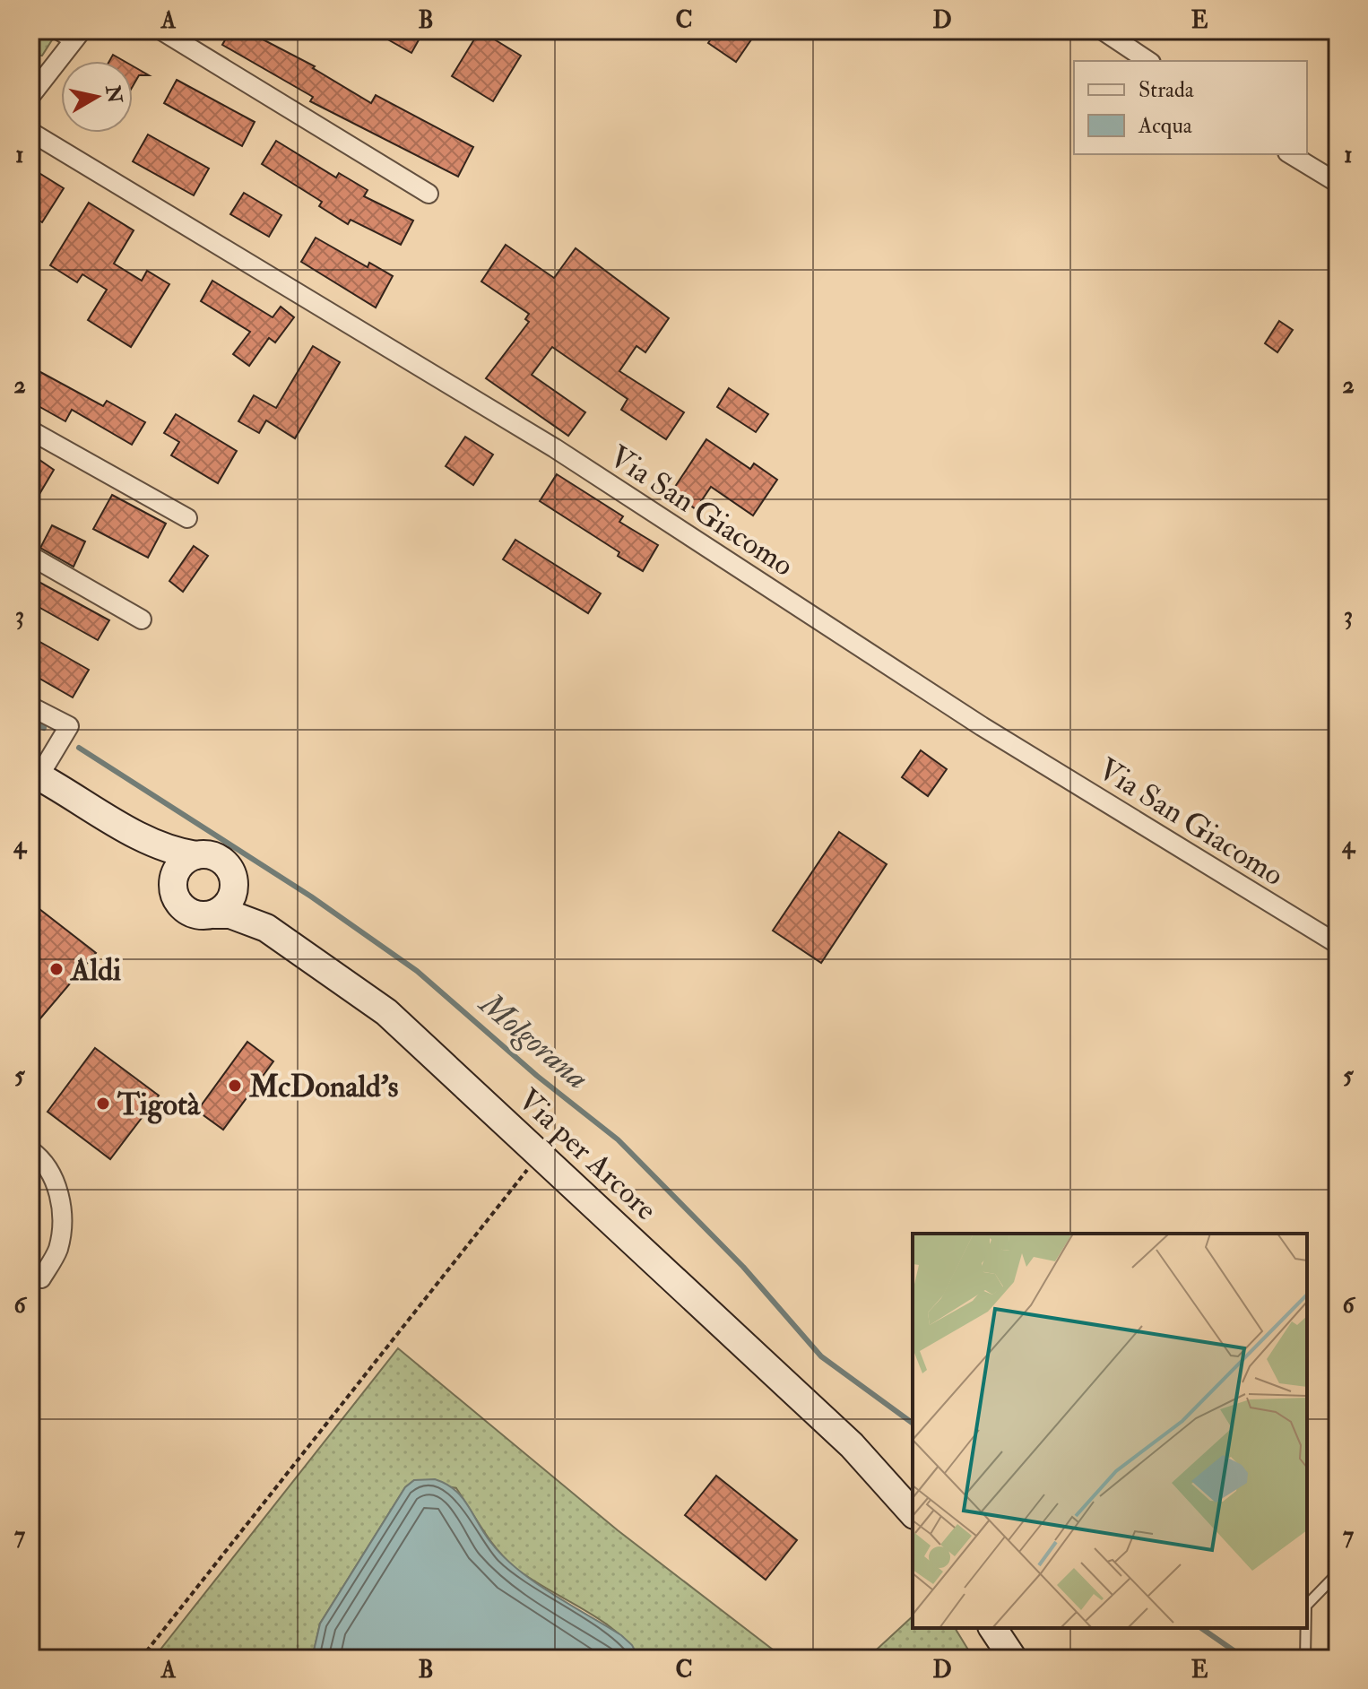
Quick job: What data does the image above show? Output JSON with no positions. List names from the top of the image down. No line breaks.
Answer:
{"streets":{"main road":["Via per Arcore"],"street":["Via San Giacomo"]},"water":["Molgorana"],"places":["Aldi","McDonald's","Tigotà"],"legend":["Strada","Acqua"],"north":"right","grid":{"columns":["A","B","C","D","E"],"rows":["1","2","3","4","5","6","7"]}}
